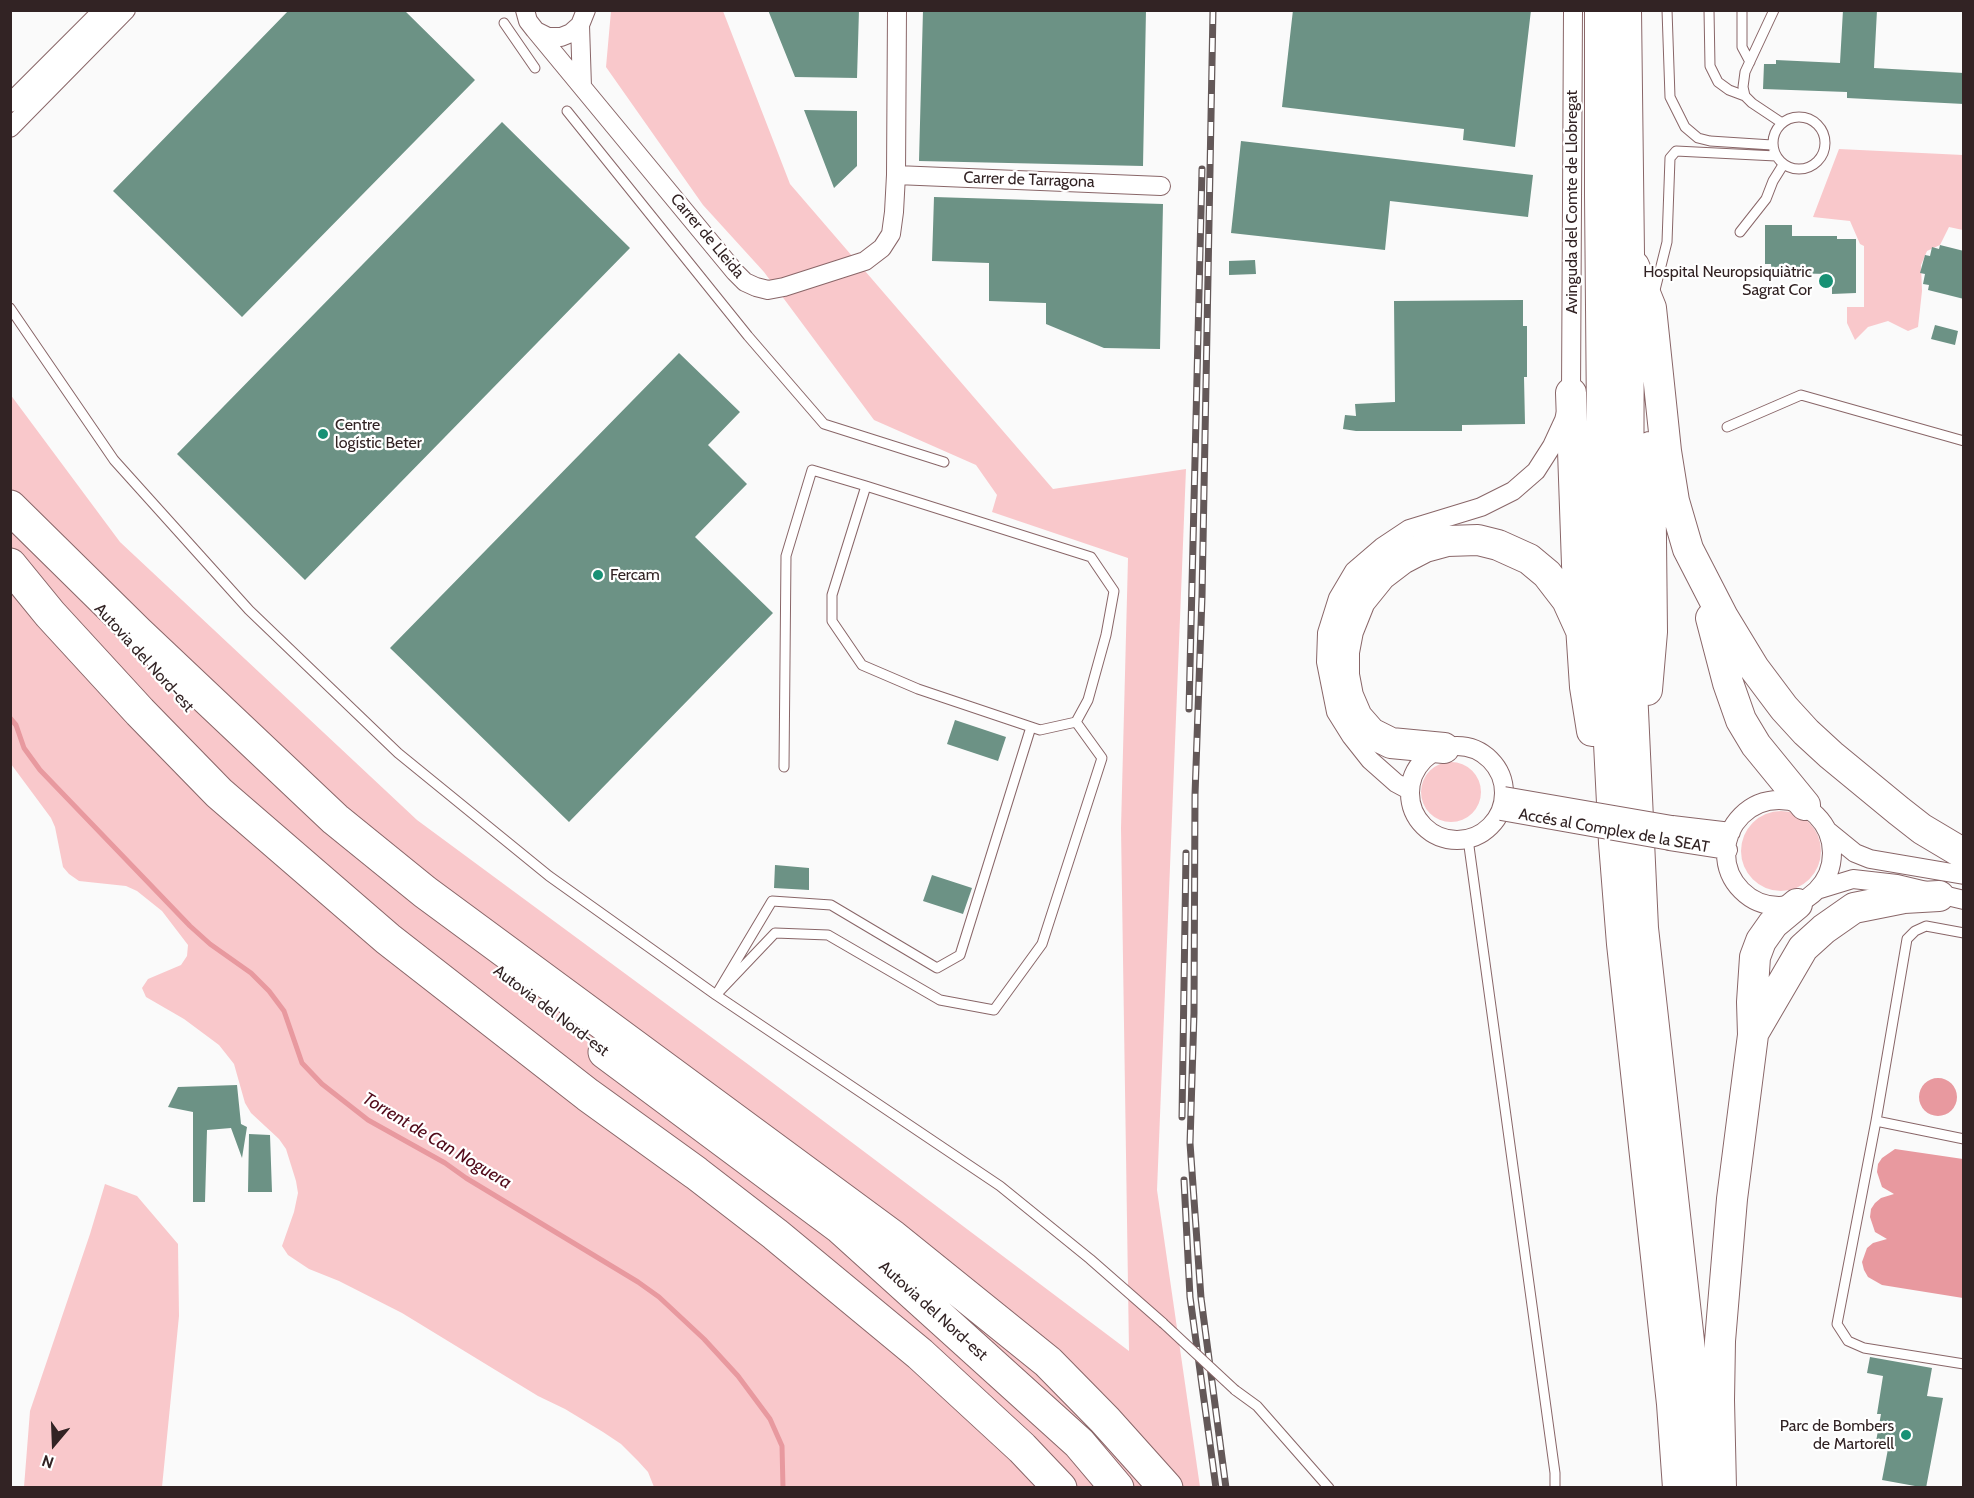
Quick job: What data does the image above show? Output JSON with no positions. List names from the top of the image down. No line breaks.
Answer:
{"streets":{"highway":["Autovia del Nord-est"],"street":["Carrer de Tarragona","Avinguda del Comte de Llobregat","Carrer de Lleida","Accés al Complex de la SEAT"]},"crossings":[["Carrer de Tarragona","Carrer de Lleida"]],"water":["Torrent de Can Noguera"],"places":["Hospital Neuropsiquiàtric Sagrat Cor","Centre logístic Beter","Fercam","Parc de Bombers de Martorell"],"north":"bottom"}
